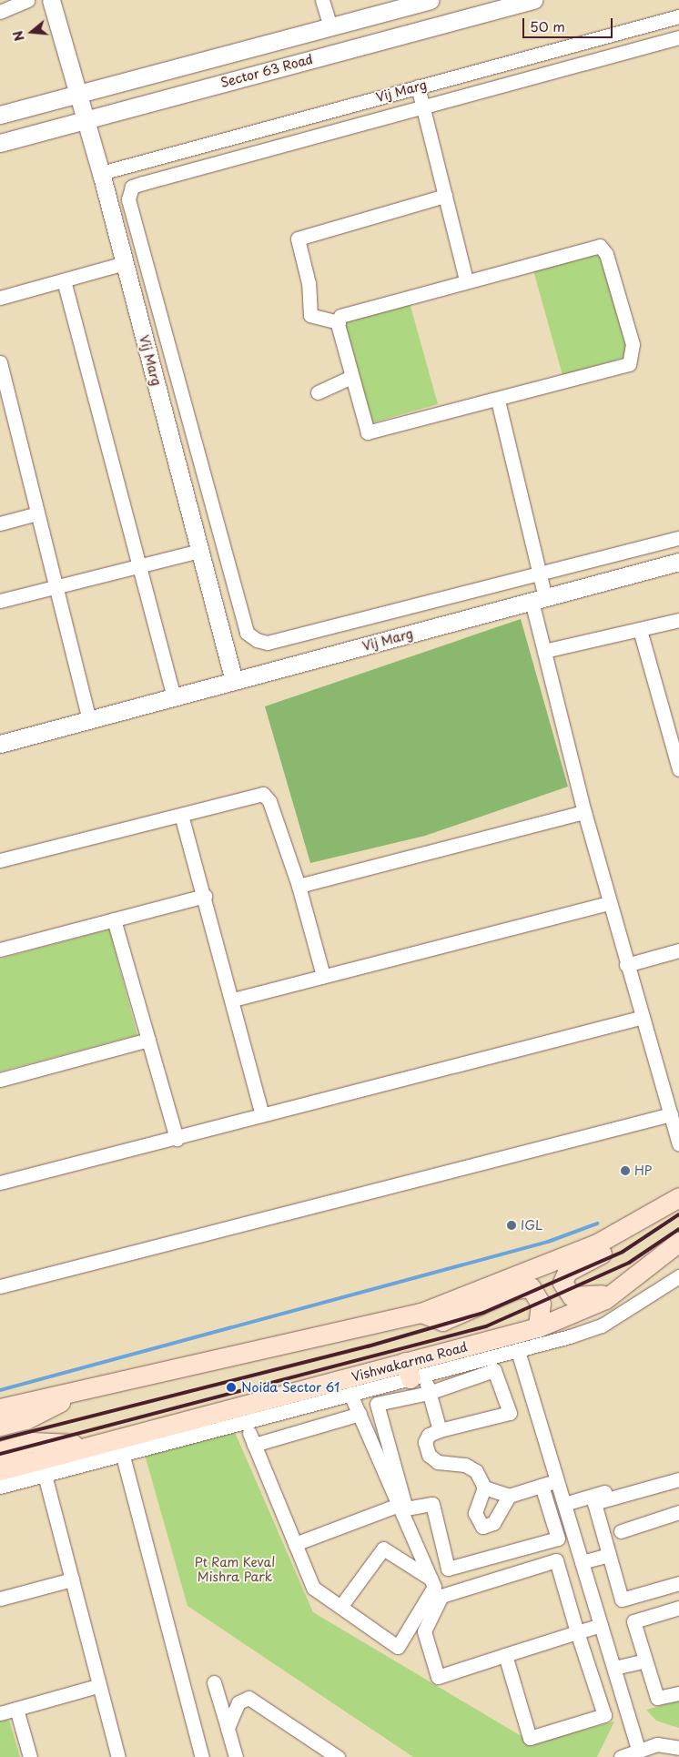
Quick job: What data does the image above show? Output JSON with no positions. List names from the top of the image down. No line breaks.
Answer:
{"streets":{"main road":["Vishwakarma Road"],"street":["Sector 63 Road","Vij Marg"]},"parks":["Pt Ram Keval Mishra Park"],"places":["HP","IGL","Noida Sector 61"],"scale_bar":"50 m","north":"left"}
